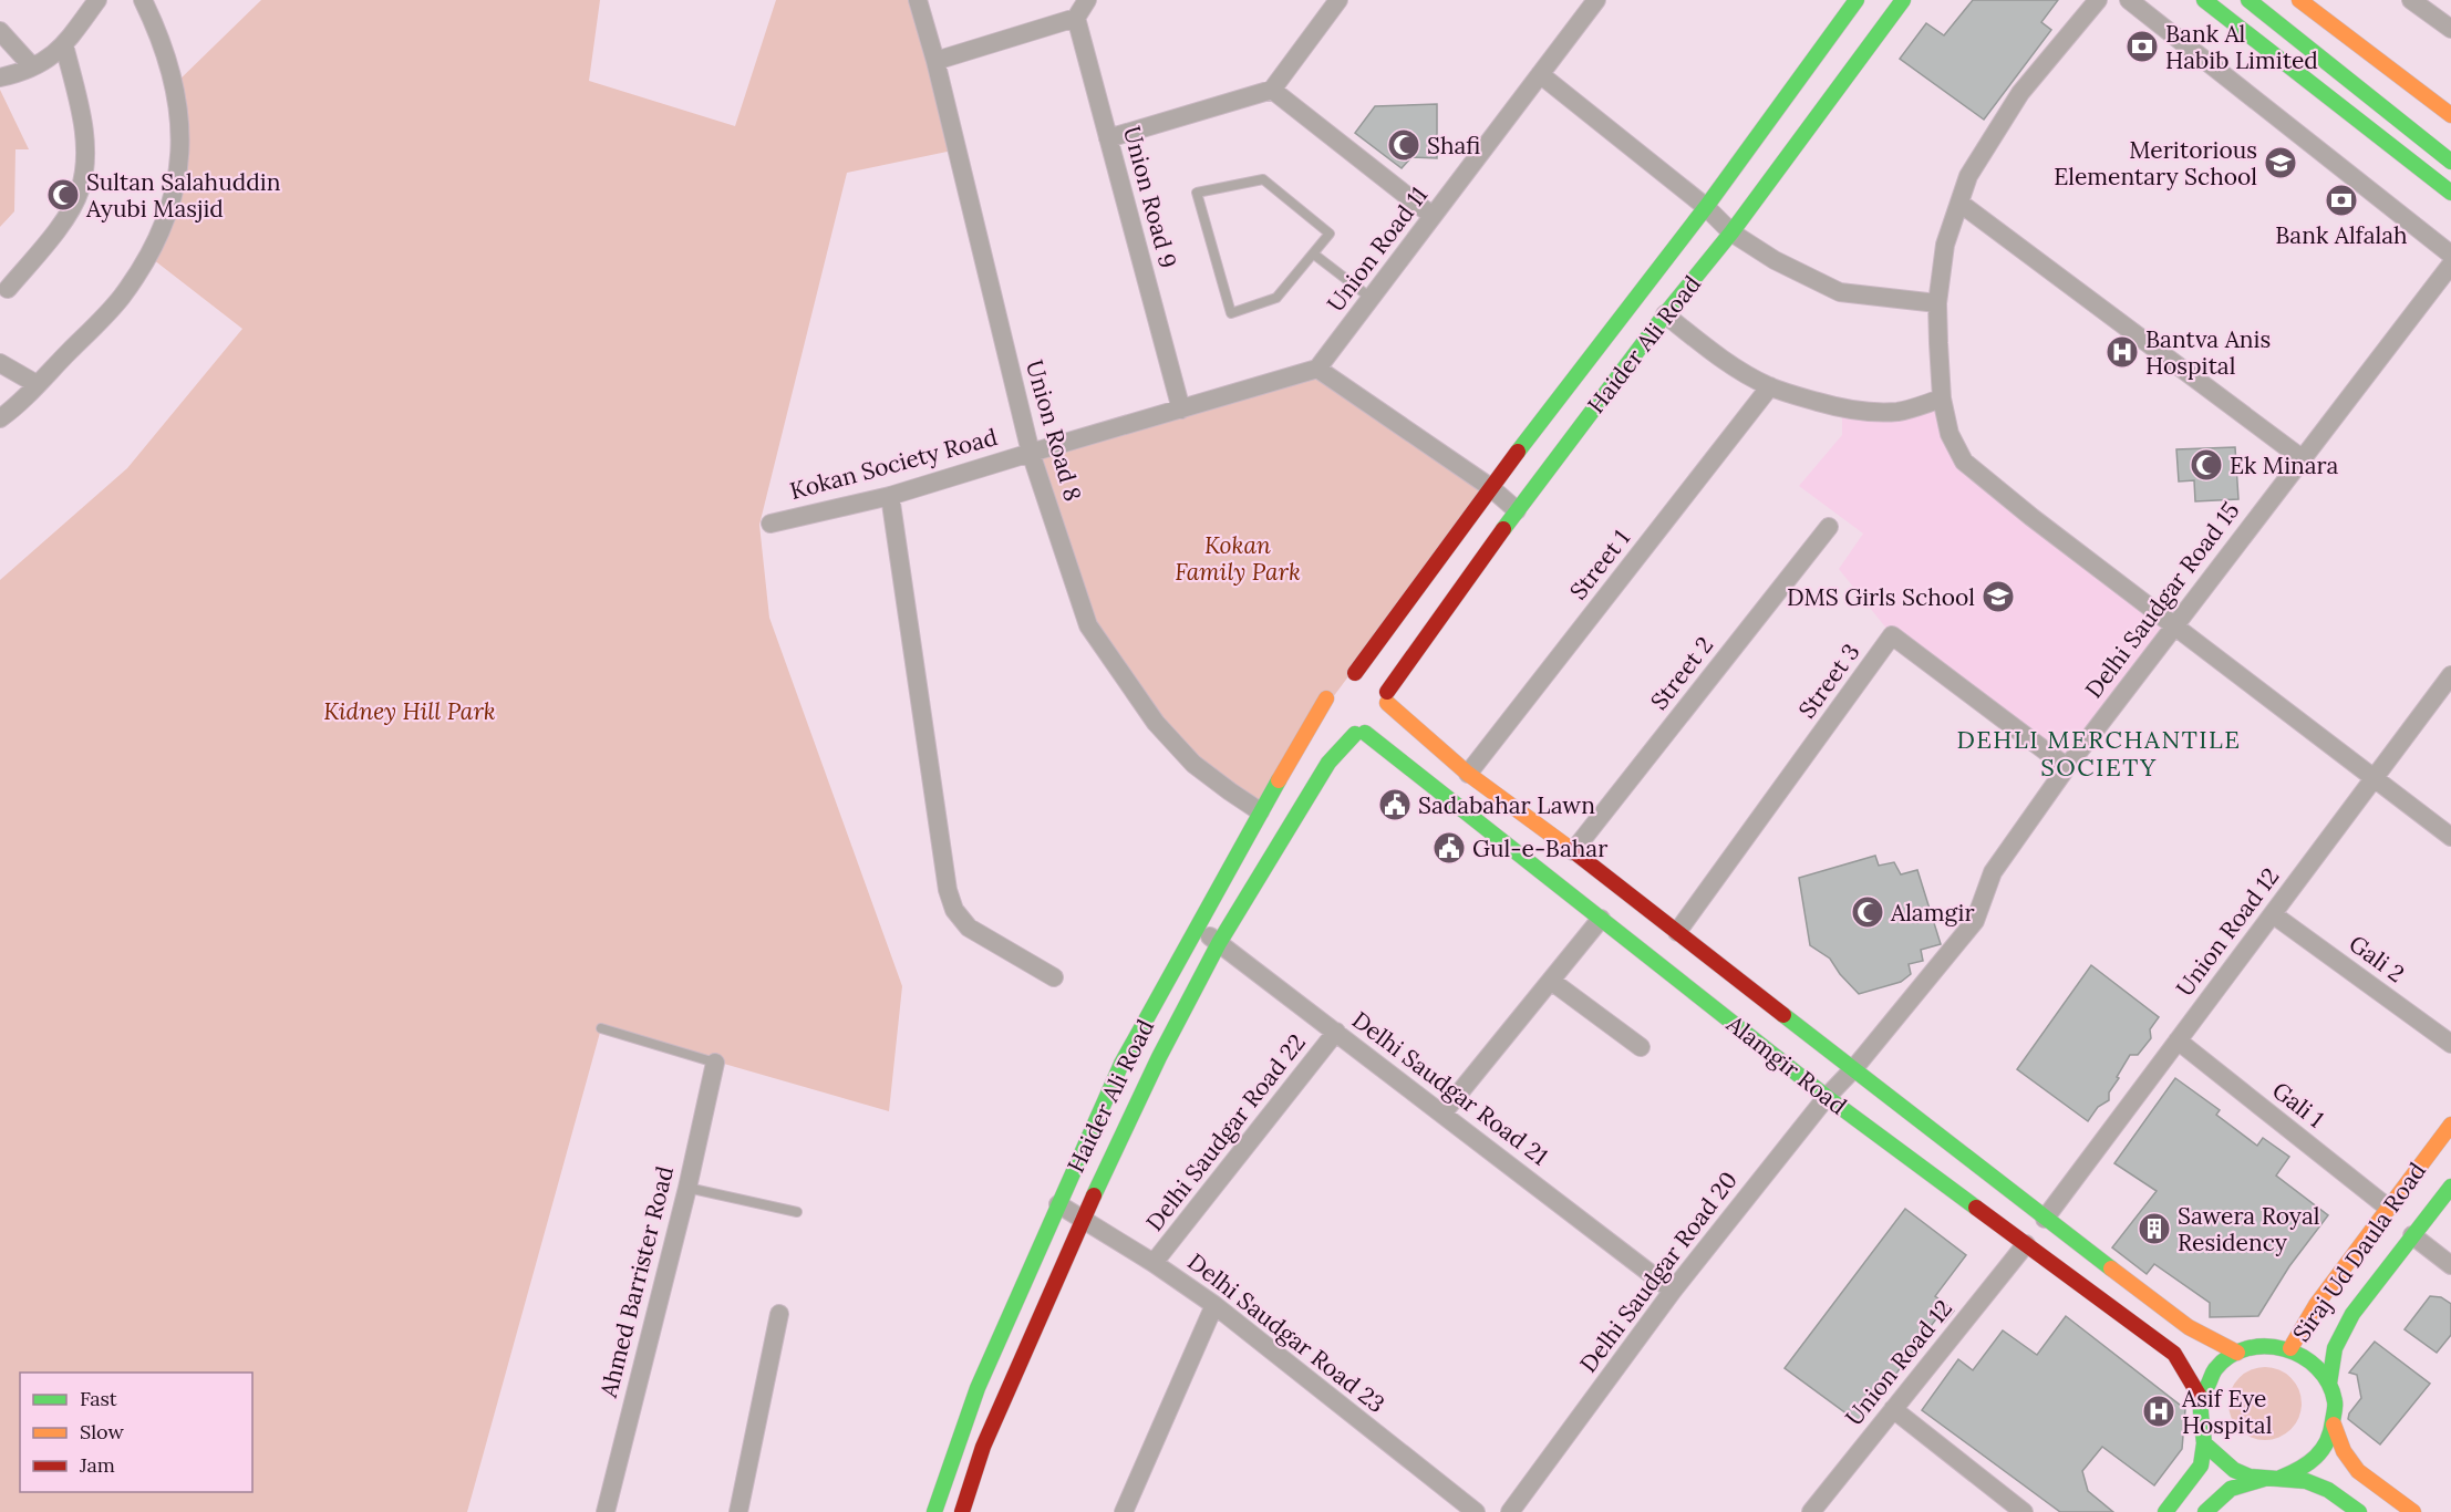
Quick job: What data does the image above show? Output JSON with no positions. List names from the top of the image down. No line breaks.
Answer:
{"streets":{"main road":["Haider Ali Road","Alamgir Road","Siraj Ud Daula Road"],"street":["Union Road 9","Union Road 11","Union Road 8","Kokan Society Road","Street 1","Delhi Saudgar Road 15","Street 2","Street 3","Union Road 12","Gali 2","Delhi Saudgar Road 21","Gali 1","Delhi Saudgar Road 22","Delhi Saudgar Road 20","Ahmed Barrister Road","Delhi Saudgar Road 23"]},"crossings":[["Union Road 9","Kokan Society Road"],["Union Road 11","Kokan Society Road"],["Haider Ali Road","Union Road 8"],["Haider Ali Road","Alamgir Road"],["Haider Ali Road","Delhi Saudgar Road 21"],["Haider Ali Road","Delhi Saudgar Road 23"],["Union Road 8","Kokan Society Road"],["Street 1","Alamgir Road"],["Delhi Saudgar Road 15","Street 3"],["Delhi Saudgar Road 15","Alamgir Road"],["Delhi Saudgar Road 15","Delhi Saudgar Road 20"],["Street 2","Alamgir Road"],["Street 3","Alamgir Road"],["Union Road 12","Gali 2"],["Union Road 12","Alamgir Road"],["Union Road 12","Gali 1"],["Alamgir Road","Siraj Ud Daula Road"],["Alamgir Road","Delhi Saudgar Road 20"],["Delhi Saudgar Road 21","Delhi Saudgar Road 22"],["Delhi Saudgar Road 21","Delhi Saudgar Road 20"],["Gali 1","Siraj Ud Daula Road"],["Delhi Saudgar Road 22","Delhi Saudgar Road 23"]],"districts":["DEHLI MERCHANTILE SOCIETY"],"parks":["Kokan Family Park","Kidney Hill Park"],"places":{"bank":["Bank Al Habib Limited","Bank Alfalah"],"mosque":["Shafi","Sultan Salahuddin Ayubi Masjid","Ek Minara","Alamgir"],"school or university":["Meritorious Elementary School","DMS Girls School"],"hospital":["Bantva Anis Hospital","Asif Eye Hospital"],"public building":["Sadabahar Lawn","Gul-e-Bahar"],"building":["Sawera Royal Residency"]},"legend":["Fast","Slow","Jam"]}
